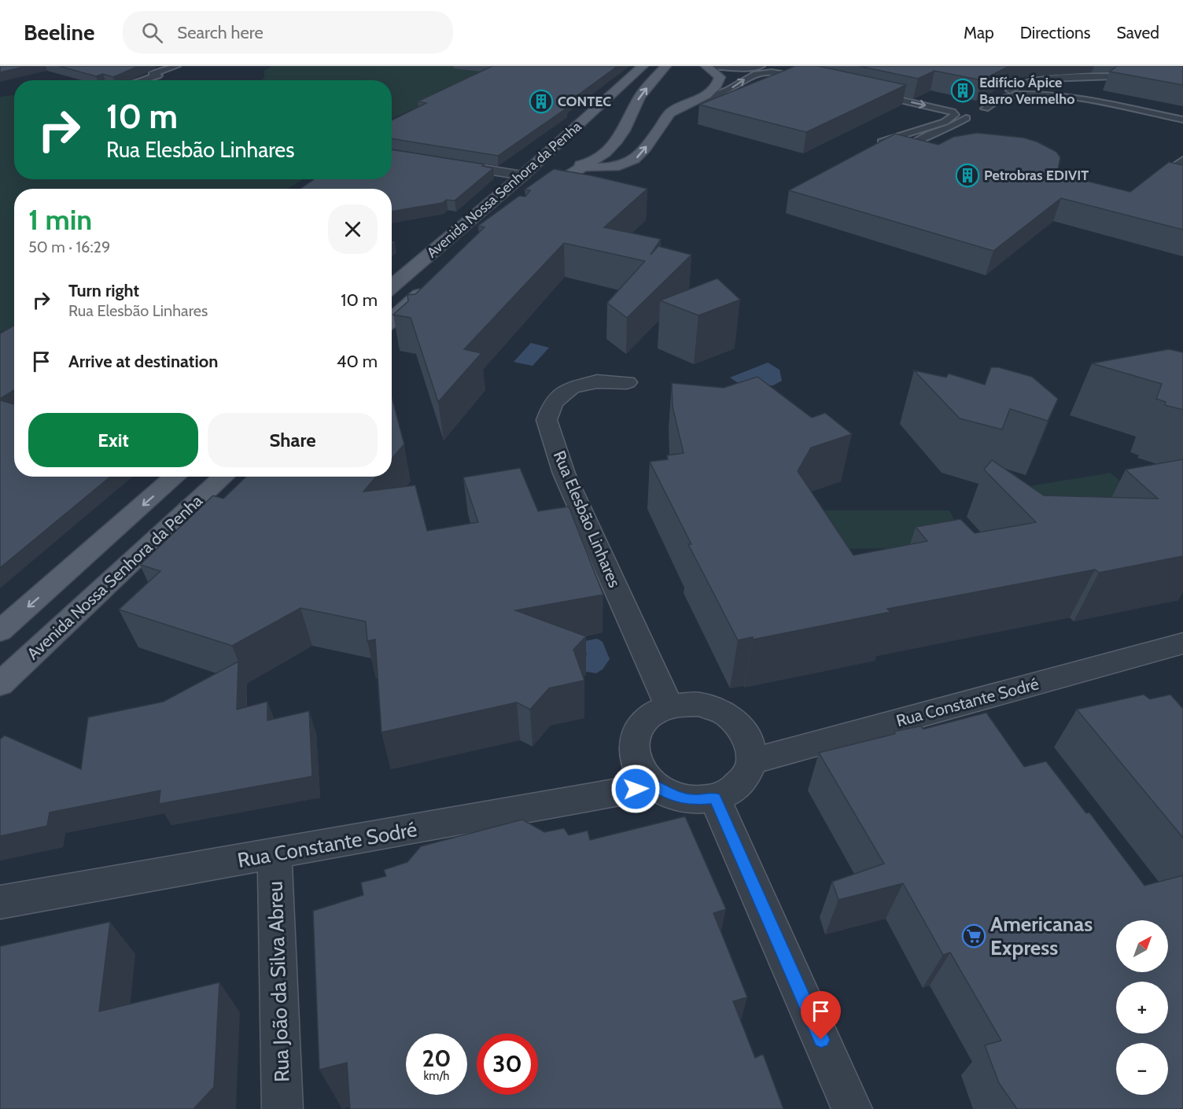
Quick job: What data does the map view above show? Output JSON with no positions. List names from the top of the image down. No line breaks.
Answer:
{"streets":{"main road":["Avenida Nossa Senhora da Penha"],"street":["Rua Elesbão Linhares","Rua Constante Sodré","Rua João da Silva Abreu"]},"crossings":[["Rua Elesbão Linhares","Rua Constante Sodré"],["Rua Constante Sodré","Rua João da Silva Abreu"]],"places":{"building":["Edifício Ápice Barro Vermelho","CONTEC","Petrobras EDIVIT"],"supermarket":["Americanas Express"]},"north":"top right","page":{"header":"Beeline","search":"Search here","nav":["Map","Directions","Saved"],"turn":["10 m","Rua Elesbão Linhares"],"heading":["1 min","50 m · 16:29"],"list":[{"name":"Turn right","note":"Rua Elesbão Linhares","value":"10 m"},{"name":"Arrive at destination","value":"40 m"}],"buttons":["Exit","Share"],"map_buttons":["+","−"],"speed":"20 km/h","limit":"30"}}
